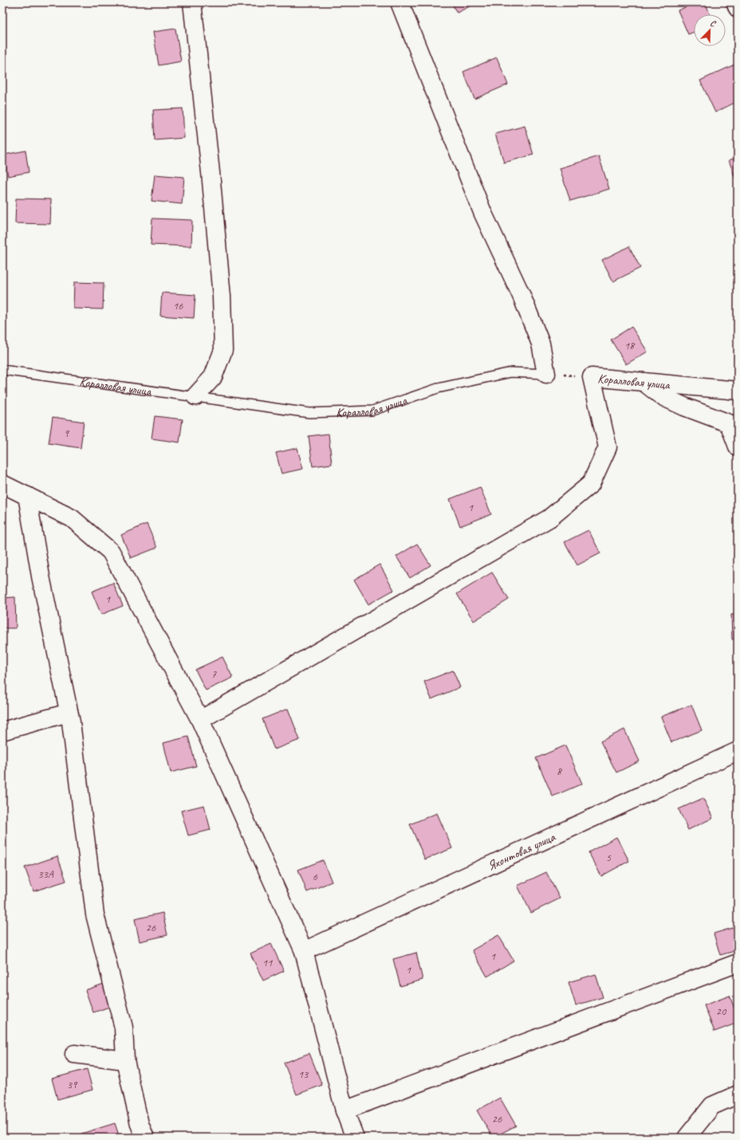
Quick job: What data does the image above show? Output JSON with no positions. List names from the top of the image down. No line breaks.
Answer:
{"streets":{"street":["Коралловая улица","Яхонтовая улица"]},"house_numbers":["16","18","9","1","1","7","8","5","33А","6","26","1","11","1","20","13","39","26"],"north":"top right"}
